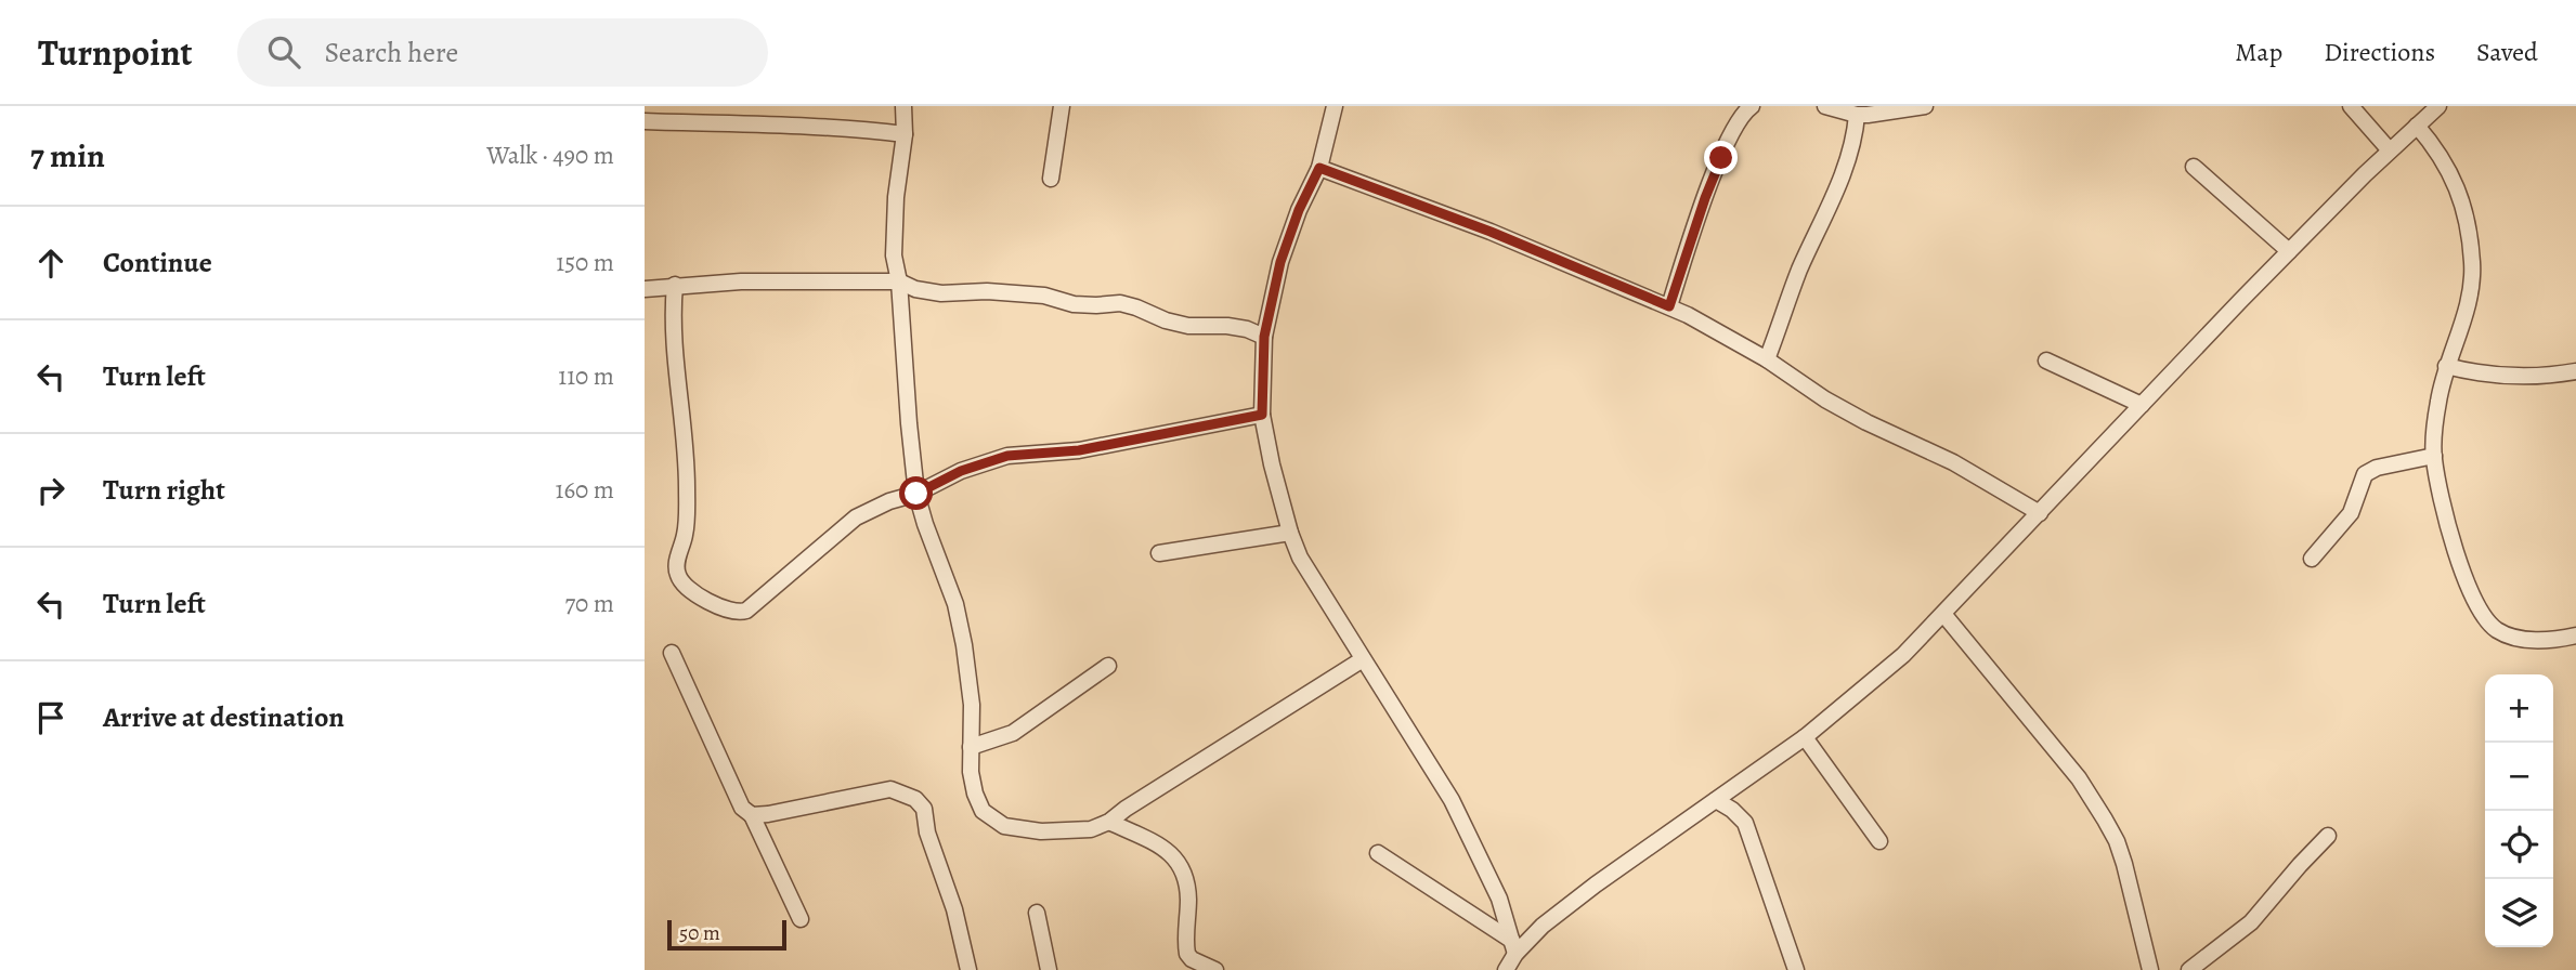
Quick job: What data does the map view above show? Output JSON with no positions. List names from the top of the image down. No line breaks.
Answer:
{"scale_bar":"50 m","page":{"header":"Turnpoint","search":"Search here","nav":["Map","Directions","Saved"],"heading":["7 min","Walk · 490 m"],"list":[["Continue","150 m"],["Turn left","110 m"],["Turn right","160 m"],["Turn left","70 m"],"Arrive at destination"],"map_buttons":["+","−"],"scale":"50 m"}}
